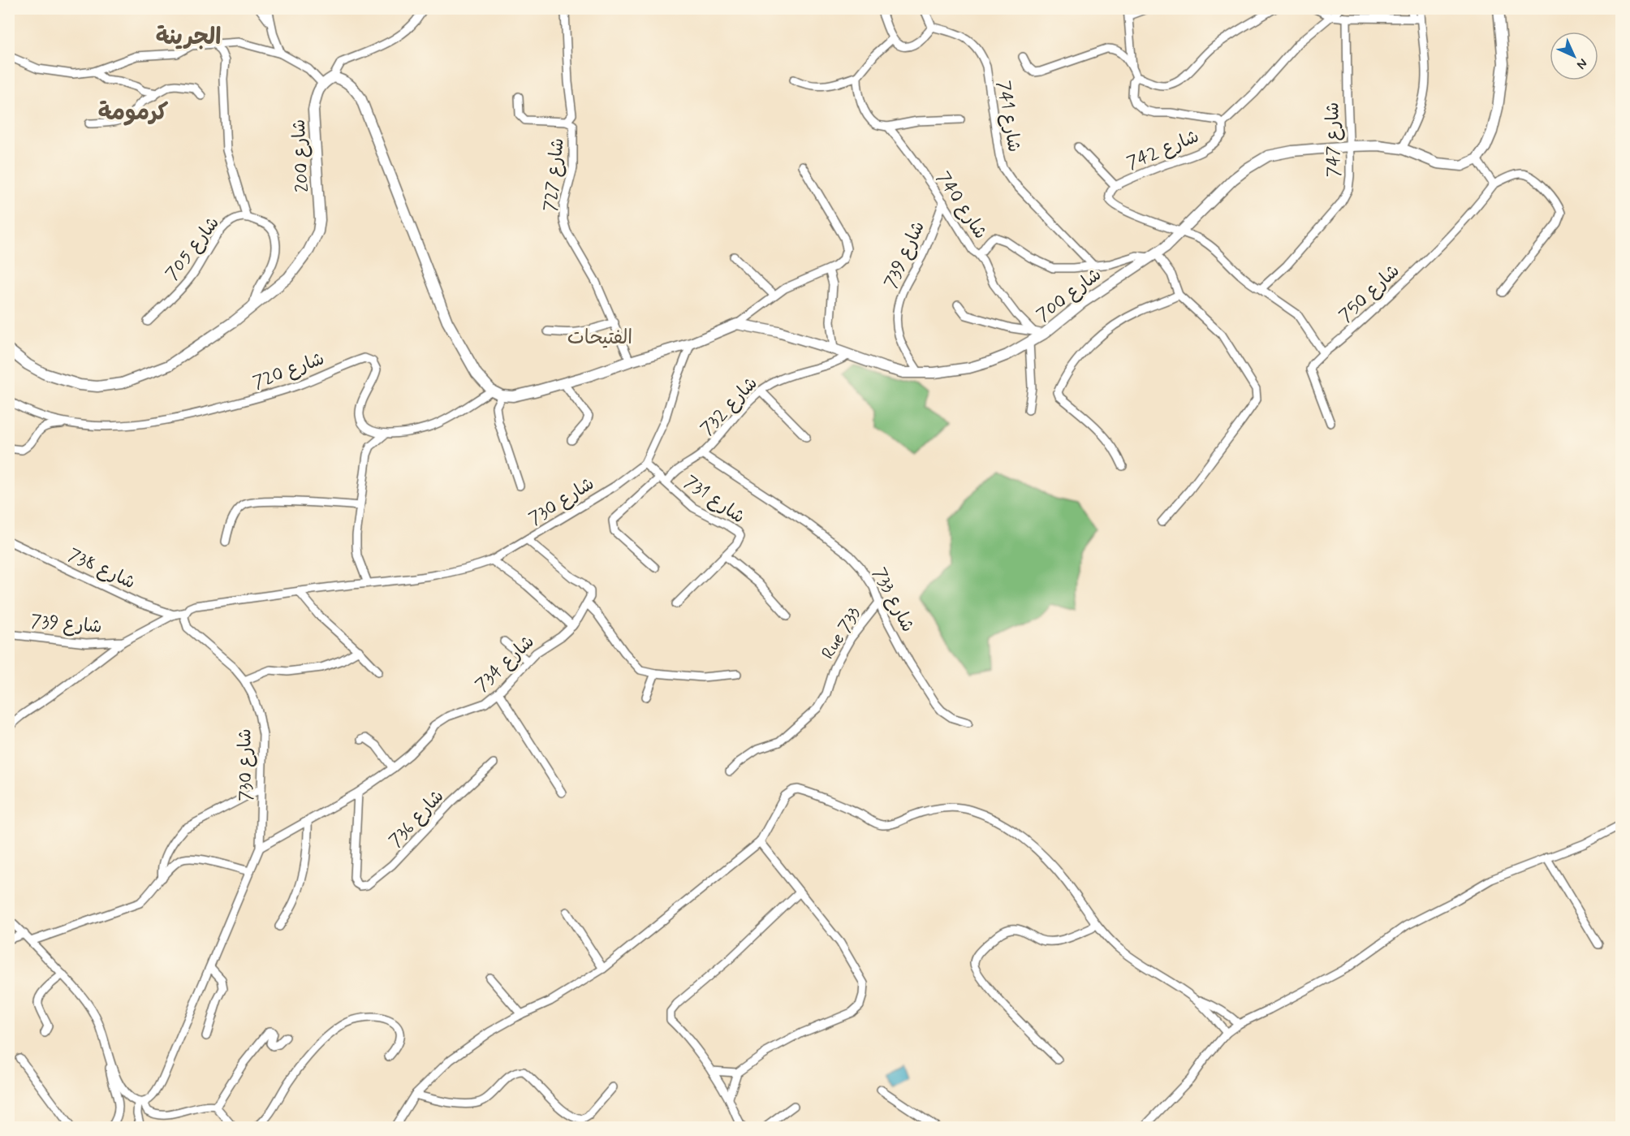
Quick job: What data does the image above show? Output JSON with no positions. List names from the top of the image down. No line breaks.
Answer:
{"streets":{"main road":["شارع 200","شارع 700"],"street":["شارع 741","شارع 747","شارع 742","شارع 727","شارع 740","شارع 705","شارع 739","شارع 750","شارع 720","شارع 732","شارع 731","شارع 730","شارع 738","شارع 733","Rue 733","شارع 734","شارع 736"]},"crossings":[["شارع 741","شارع 740"],["شارع 747","شارع 700"],["شارع 742","شارع 700"],["شارع 200","شارع 705"],["شارع 740","شارع 739"],["شارع 740","شارع 700"],["شارع 739","شارع 700"],["شارع 739","شارع 738"],["شارع 700","شارع 732"],["شارع 732","شارع 731"],["شارع 732","شارع 733"],["شارع 731","شارع 730"],["شارع 730","شارع 738"],["شارع 730","شارع 734"],["شارع 733","Rue 733"],["شارع 734","شارع 736"]],"districts":["الجرينة","كرمومة","الفتيحات"],"north":"bottom right"}
